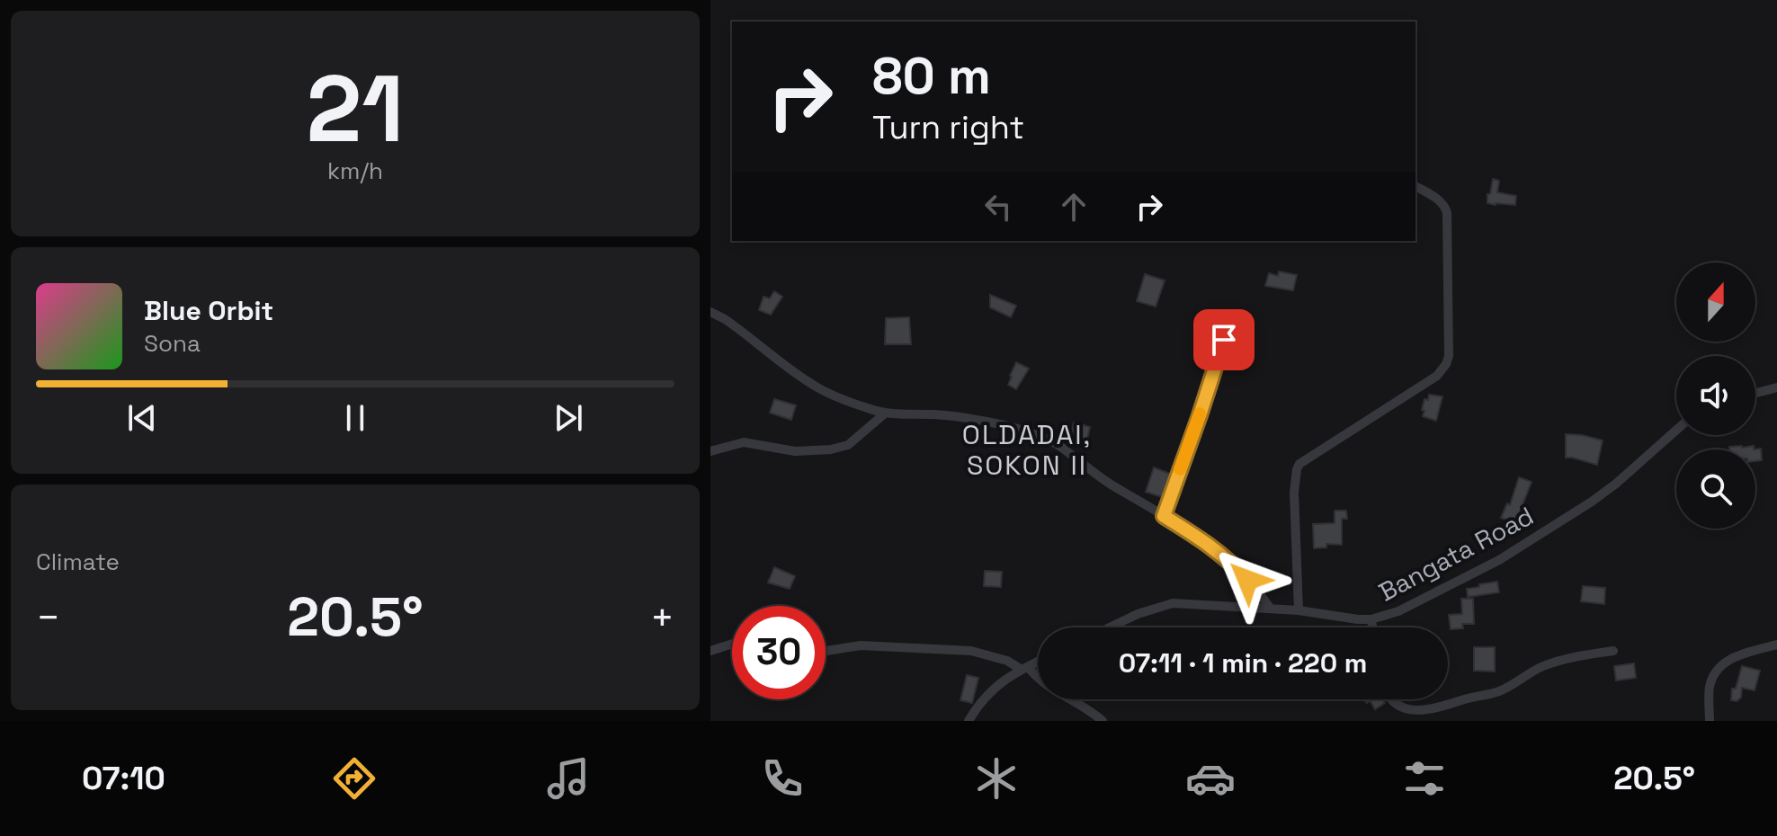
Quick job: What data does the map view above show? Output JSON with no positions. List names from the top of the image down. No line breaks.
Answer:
{"streets":{"street":["Bangata Road"]},"districts":["OLDADAI, SOKON II"],"north":"top","page":{"tile":[["21","km/h"],"Climate"],"turn":["80 m","Turn right"],"song":["Blue Orbit","Sona"],"heat":["−","20.5°","+"],"limit":"30","trip":"07:11 · 1 min · 220 m","tabs":["07:10","20.5°"]}}
